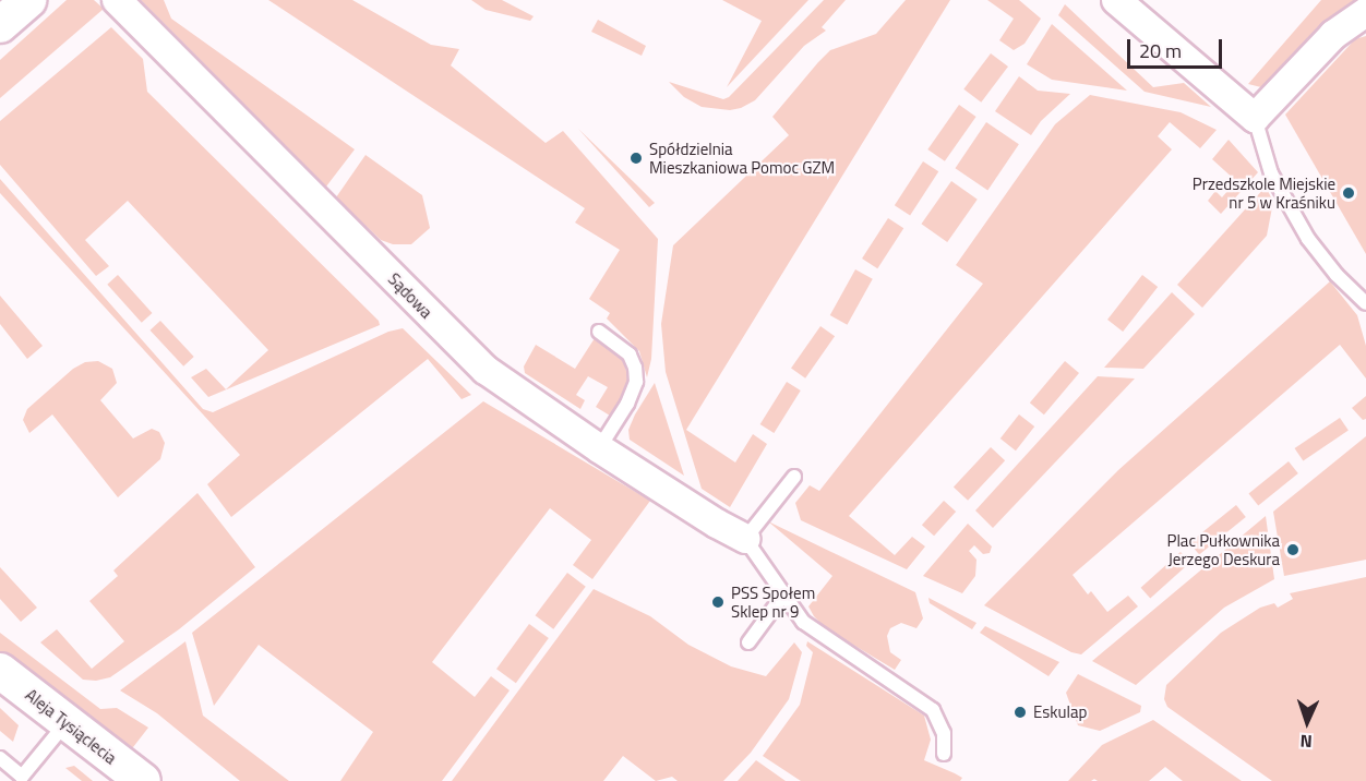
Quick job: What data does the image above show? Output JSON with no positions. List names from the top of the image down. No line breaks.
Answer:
{"streets":{"street":["Sądowa","Aleja Tysiąclecia"]},"places":["Spółdzielnia Mieszkaniowa Pomoc GZM","Przedszkole Miejskie nr 5 w Kraśniku","Plac Pułkownika Jerzego Deskura","PSS Społem Sklep nr 9","Eskulap"],"scale_bar":"20 m","north":"bottom"}
